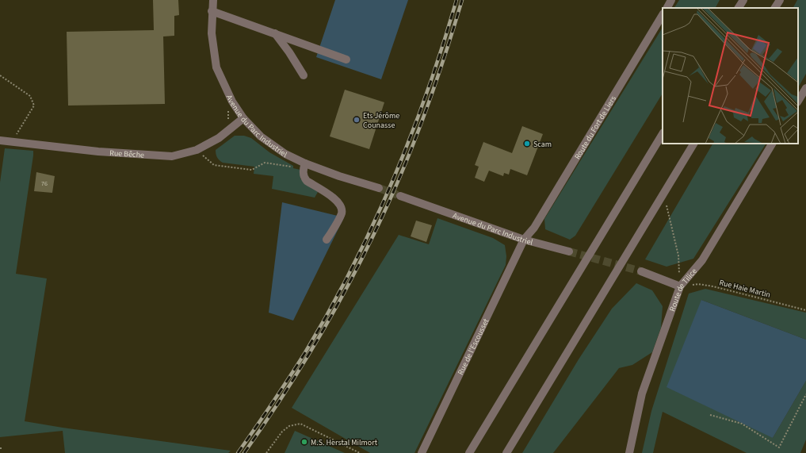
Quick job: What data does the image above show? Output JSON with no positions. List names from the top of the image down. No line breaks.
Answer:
{"streets":{"street":["Avenue du Parc Industriel","Route du Fort de Liers","Rue Bêche","Route de Tilice","Rue de l'Escousset"],"path":["Rue Haie Martin"]},"crossings":[["Avenue du Parc Industriel","Route du Fort de Liers"],["Avenue du Parc Industriel","Rue Bêche"],["Avenue du Parc Industriel","Rue de l'Escousset"],["Route du Fort de Liers","Rue de l'Escousset"],["Rue Haie Martin","Route de Tilice"]],"places":["Ets Jérôme Counasse","Scam","M.S. Herstal Milmort"],"house_numbers":["76"]}
